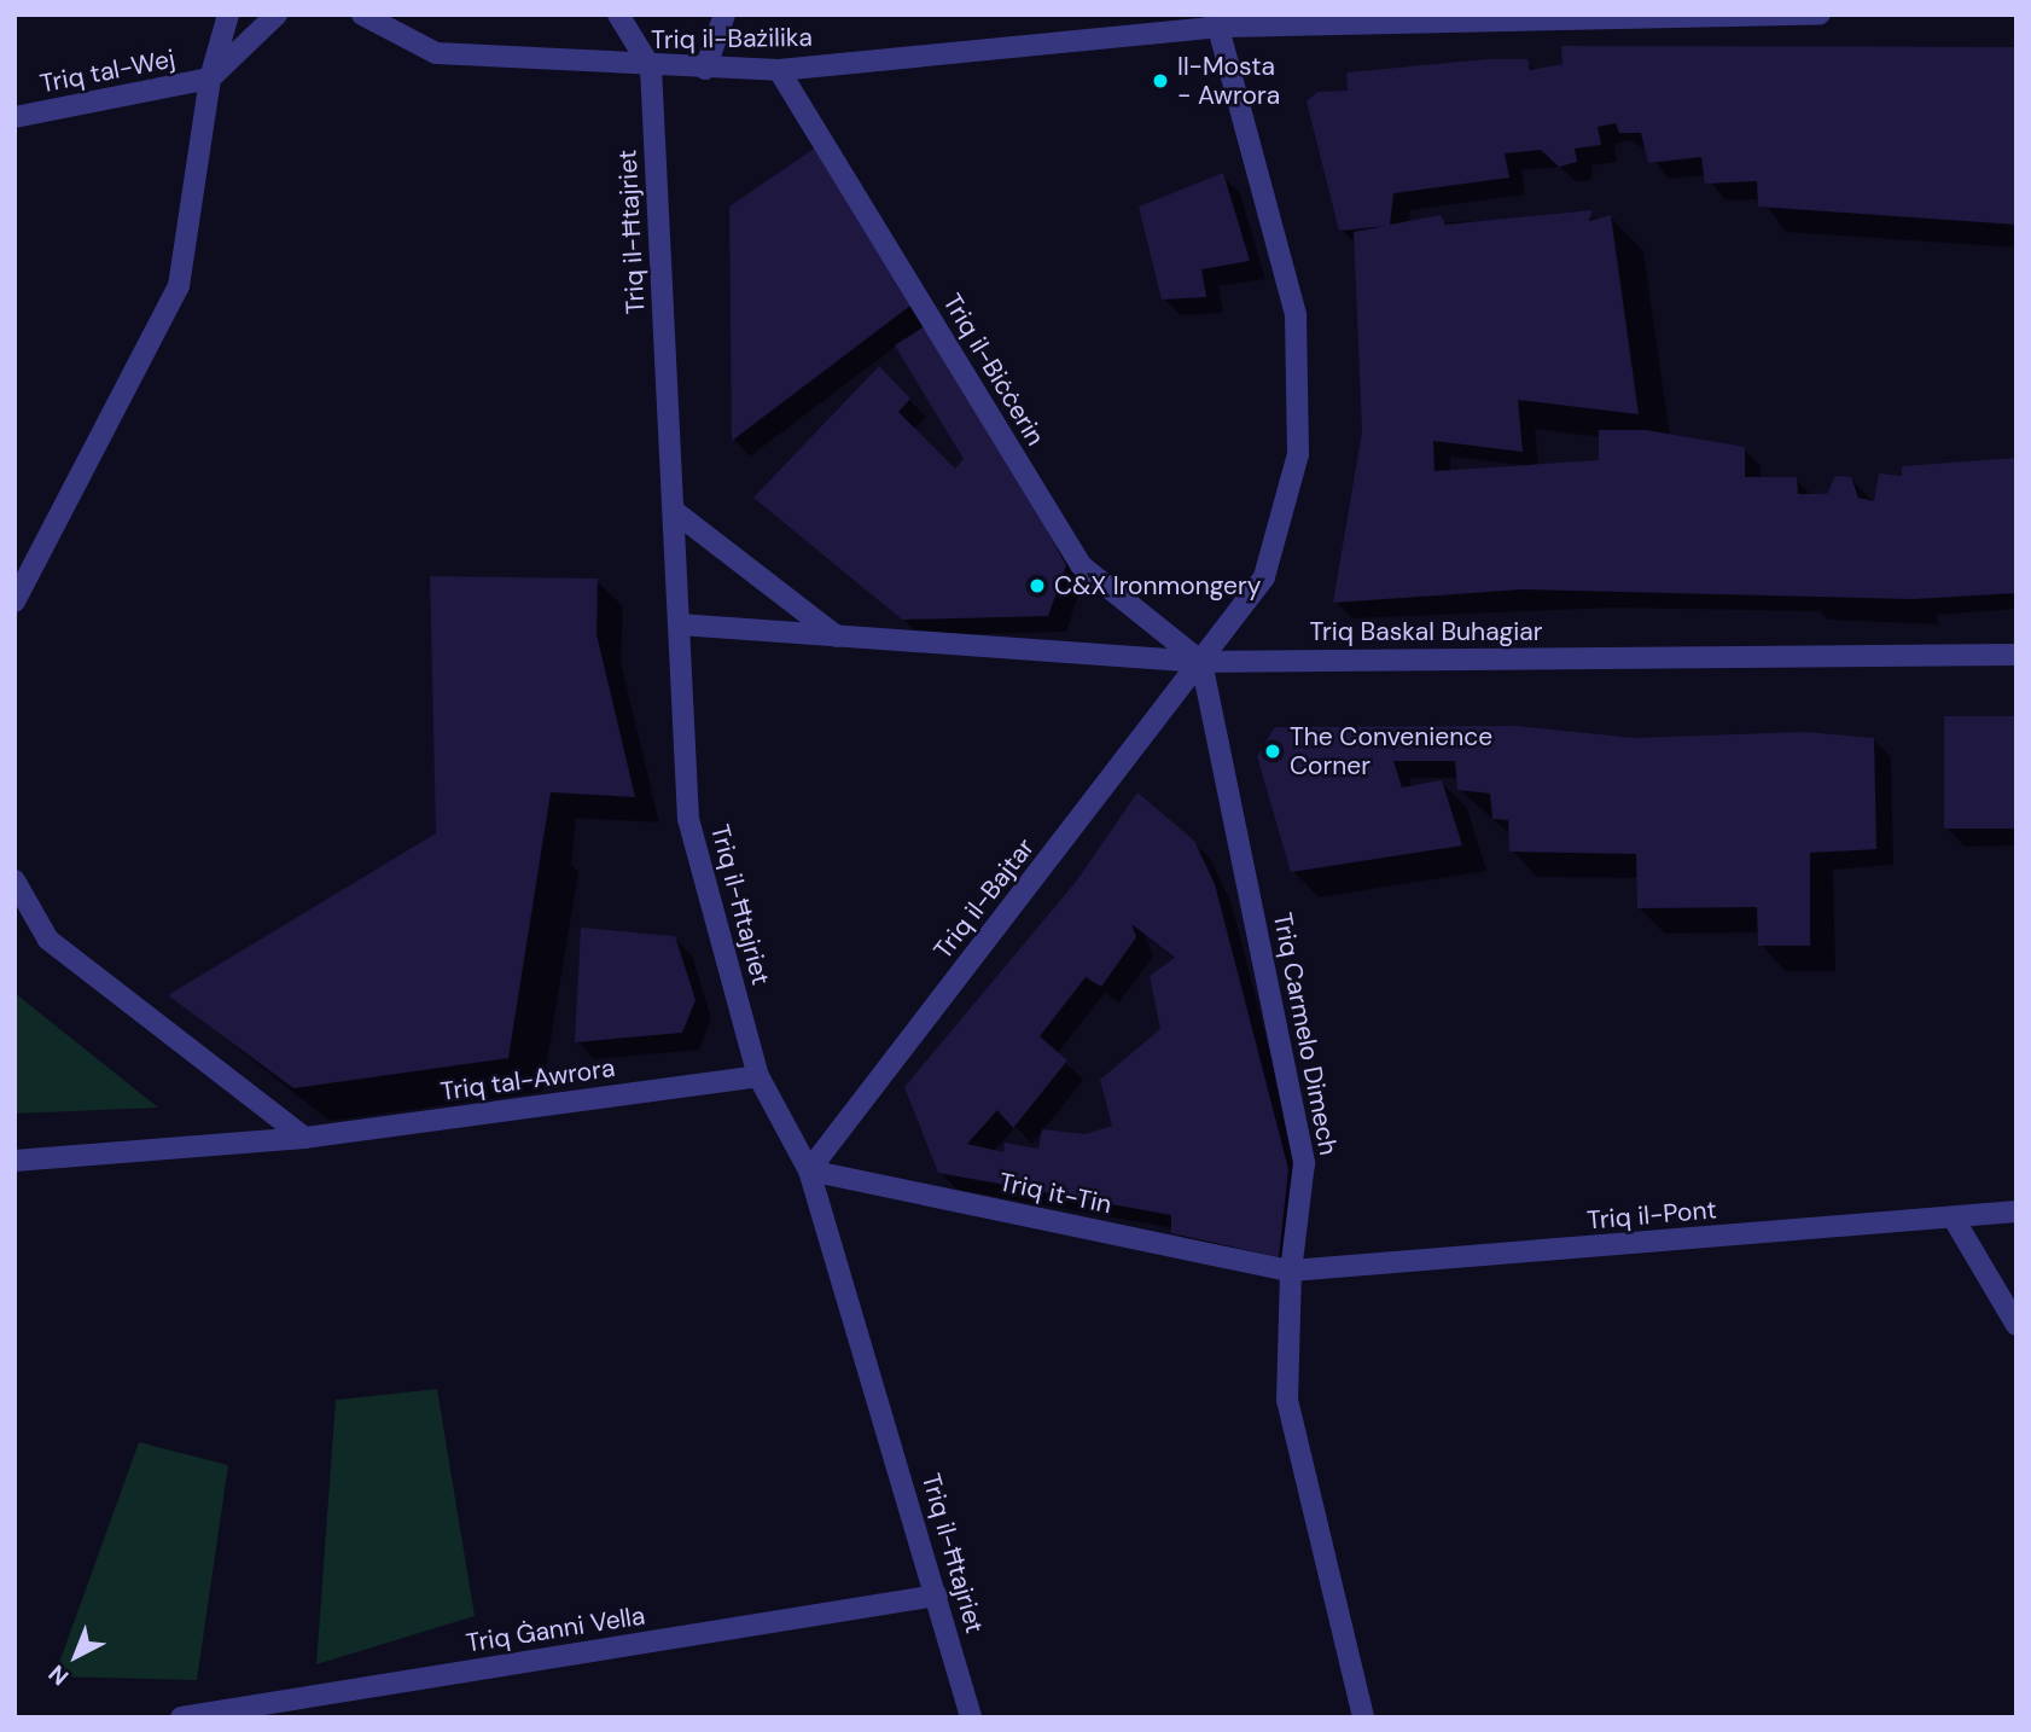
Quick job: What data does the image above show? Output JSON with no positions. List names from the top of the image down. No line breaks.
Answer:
{"streets":{"street":["Triq il-Bażilika","Triq tal-Wej","Triq il-Ħtajriet","Triq il-Biċċerin","Triq Baskal Buhagiar","Triq il-Bajtar","Triq Carmelo Dimech","Triq tal-Awrora","Triq it-Tin","Triq il-Pont","Triq Ġanni Vella"]},"crossings":[["Triq il-Bażilika","Triq il-Ħtajriet"],["Triq il-Bażilika","Triq il-Biċċerin"],["Triq il-Bażilika","Triq il-Bajtar"],["Triq il-Ħtajriet","Triq Baskal Buhagiar"],["Triq il-Ħtajriet","Triq il-Bajtar"],["Triq il-Ħtajriet","Triq tal-Awrora"],["Triq il-Ħtajriet","Triq it-Tin"],["Triq il-Ħtajriet","Triq Ġanni Vella"],["Triq il-Biċċerin","Triq Baskal Buhagiar"],["Triq il-Biċċerin","Triq il-Bajtar"],["Triq il-Biċċerin","Triq Carmelo Dimech"],["Triq Baskal Buhagiar","Triq il-Bajtar"],["Triq Baskal Buhagiar","Triq Carmelo Dimech"],["Triq il-Bajtar","Triq Carmelo Dimech"],["Triq il-Bajtar","Triq it-Tin"],["Triq Carmelo Dimech","Triq it-Tin"],["Triq Carmelo Dimech","Triq il-Pont"],["Triq it-Tin","Triq il-Pont"]],"places":["Il-Mosta - Awrora","C&X Ironmongery","The Convenience Corner"],"north":"bottom left"}
